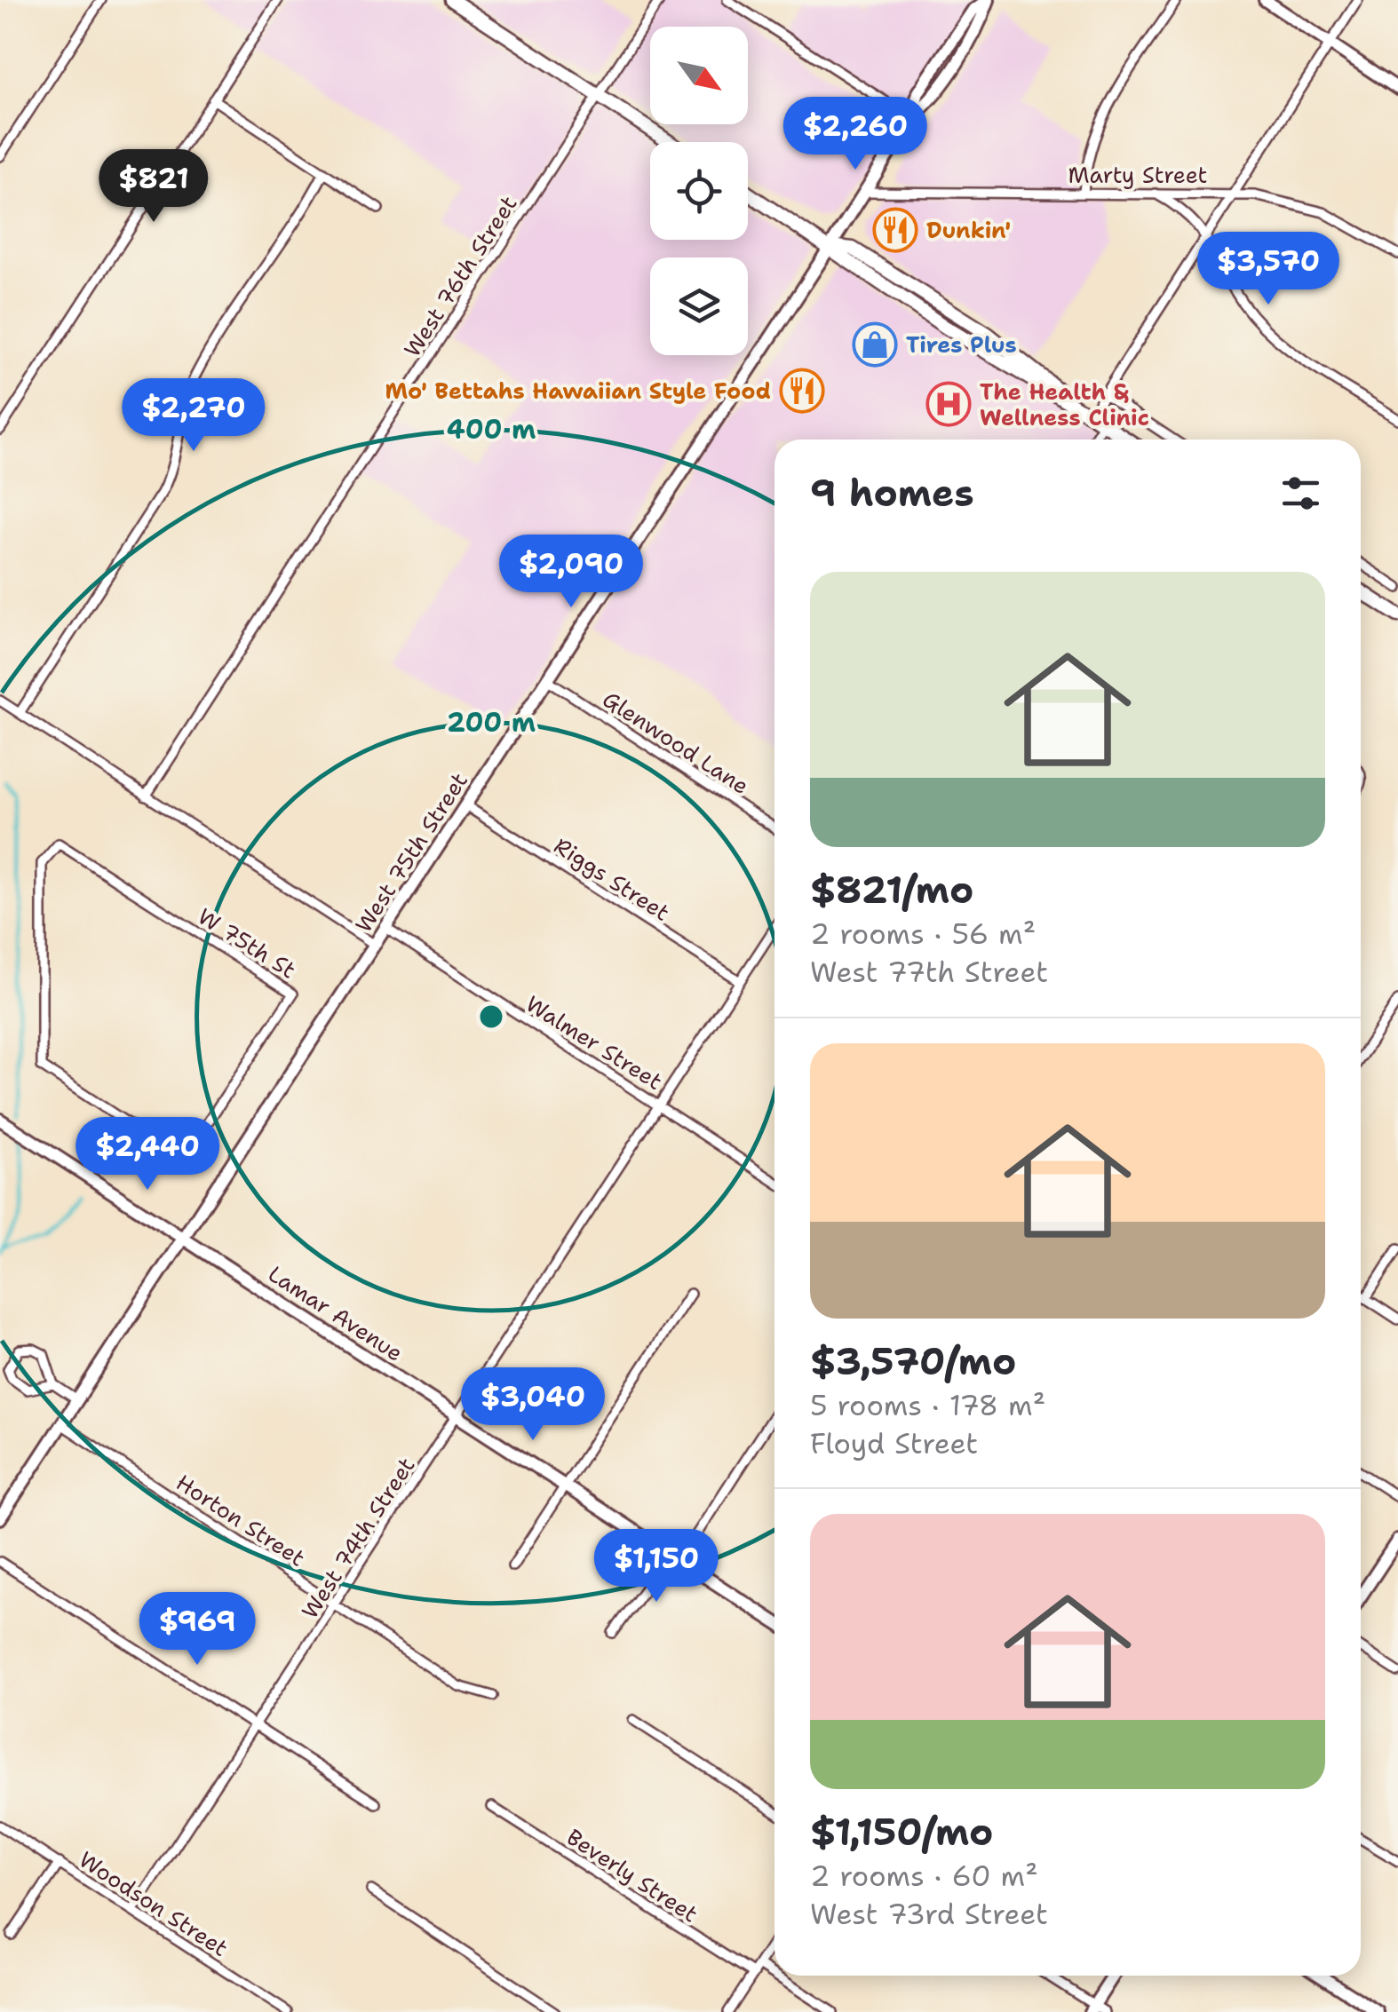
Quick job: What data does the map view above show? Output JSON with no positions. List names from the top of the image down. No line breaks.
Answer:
{"streets":{"main road":["West 75th Street","Lamar Avenue"],"street":["Marty Street","West 76th Street","Glenwood Lane","Riggs Street","W 75th St","Walmer Street","Horton Street","West 74th Street","Beverly Street","Woodson Street"]},"crossings":[["Marty Street","West 75th Street"],["Glenwood Lane","West 75th Street"],["West 75th Street","Riggs Street"],["West 75th Street","Walmer Street"],["West 75th Street","Lamar Avenue"],["West 75th Street","Horton Street"],["Riggs Street","West 74th Street"],["Walmer Street","West 74th Street"],["Lamar Avenue","West 74th Street"],["Horton Street","West 74th Street"],["West 74th Street","Woodson Street"]],"places":{"restaurant":["Dunkin'","Mo' Bettahs Hawaiian Style Food"],"shop":["Tires Plus"],"hospital":["The Health & Wellness Clinic"]},"north":"bottom right","page":{"price":["$2,260","$821","$3,570","$2,270","$2,090","$2,440","$3,040","$1,150","$969"],"heading":"9 homes","list":[{"name":"$821/mo","note":"2 rooms · 56 m² · West 77th Street"},{"name":"$3,570/mo","note":"5 rooms · 178 m² · Floyd Street"},{"name":"$1,150/mo","note":"2 rooms · 60 m² · West 73rd Street"}]},"rings":["400 m","200 m"]}
